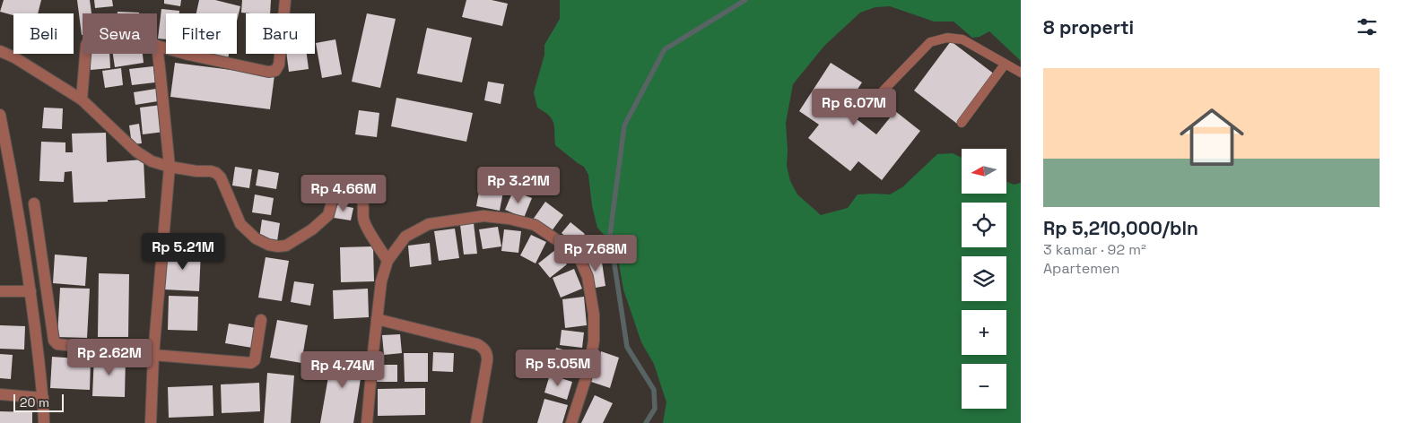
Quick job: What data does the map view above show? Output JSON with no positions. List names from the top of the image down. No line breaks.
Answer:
{"scale_bar":"20 m","north":"left","page":{"heading":"8 properti","chip":["Beli","Sewa","Filter","Baru"],"list":[{"name":"Rp 5,210,000/bln","note":"3 kamar · 92 m² · Apartemen"}],"price":["Rp 6.07M","Rp 3.21M","Rp 4.66M","Rp 5.21M","Rp 7.68M","Rp 2.62M","Rp 5.05M","Rp 4.74M"],"map_buttons":["+","−"],"scale":"20 m"}}
